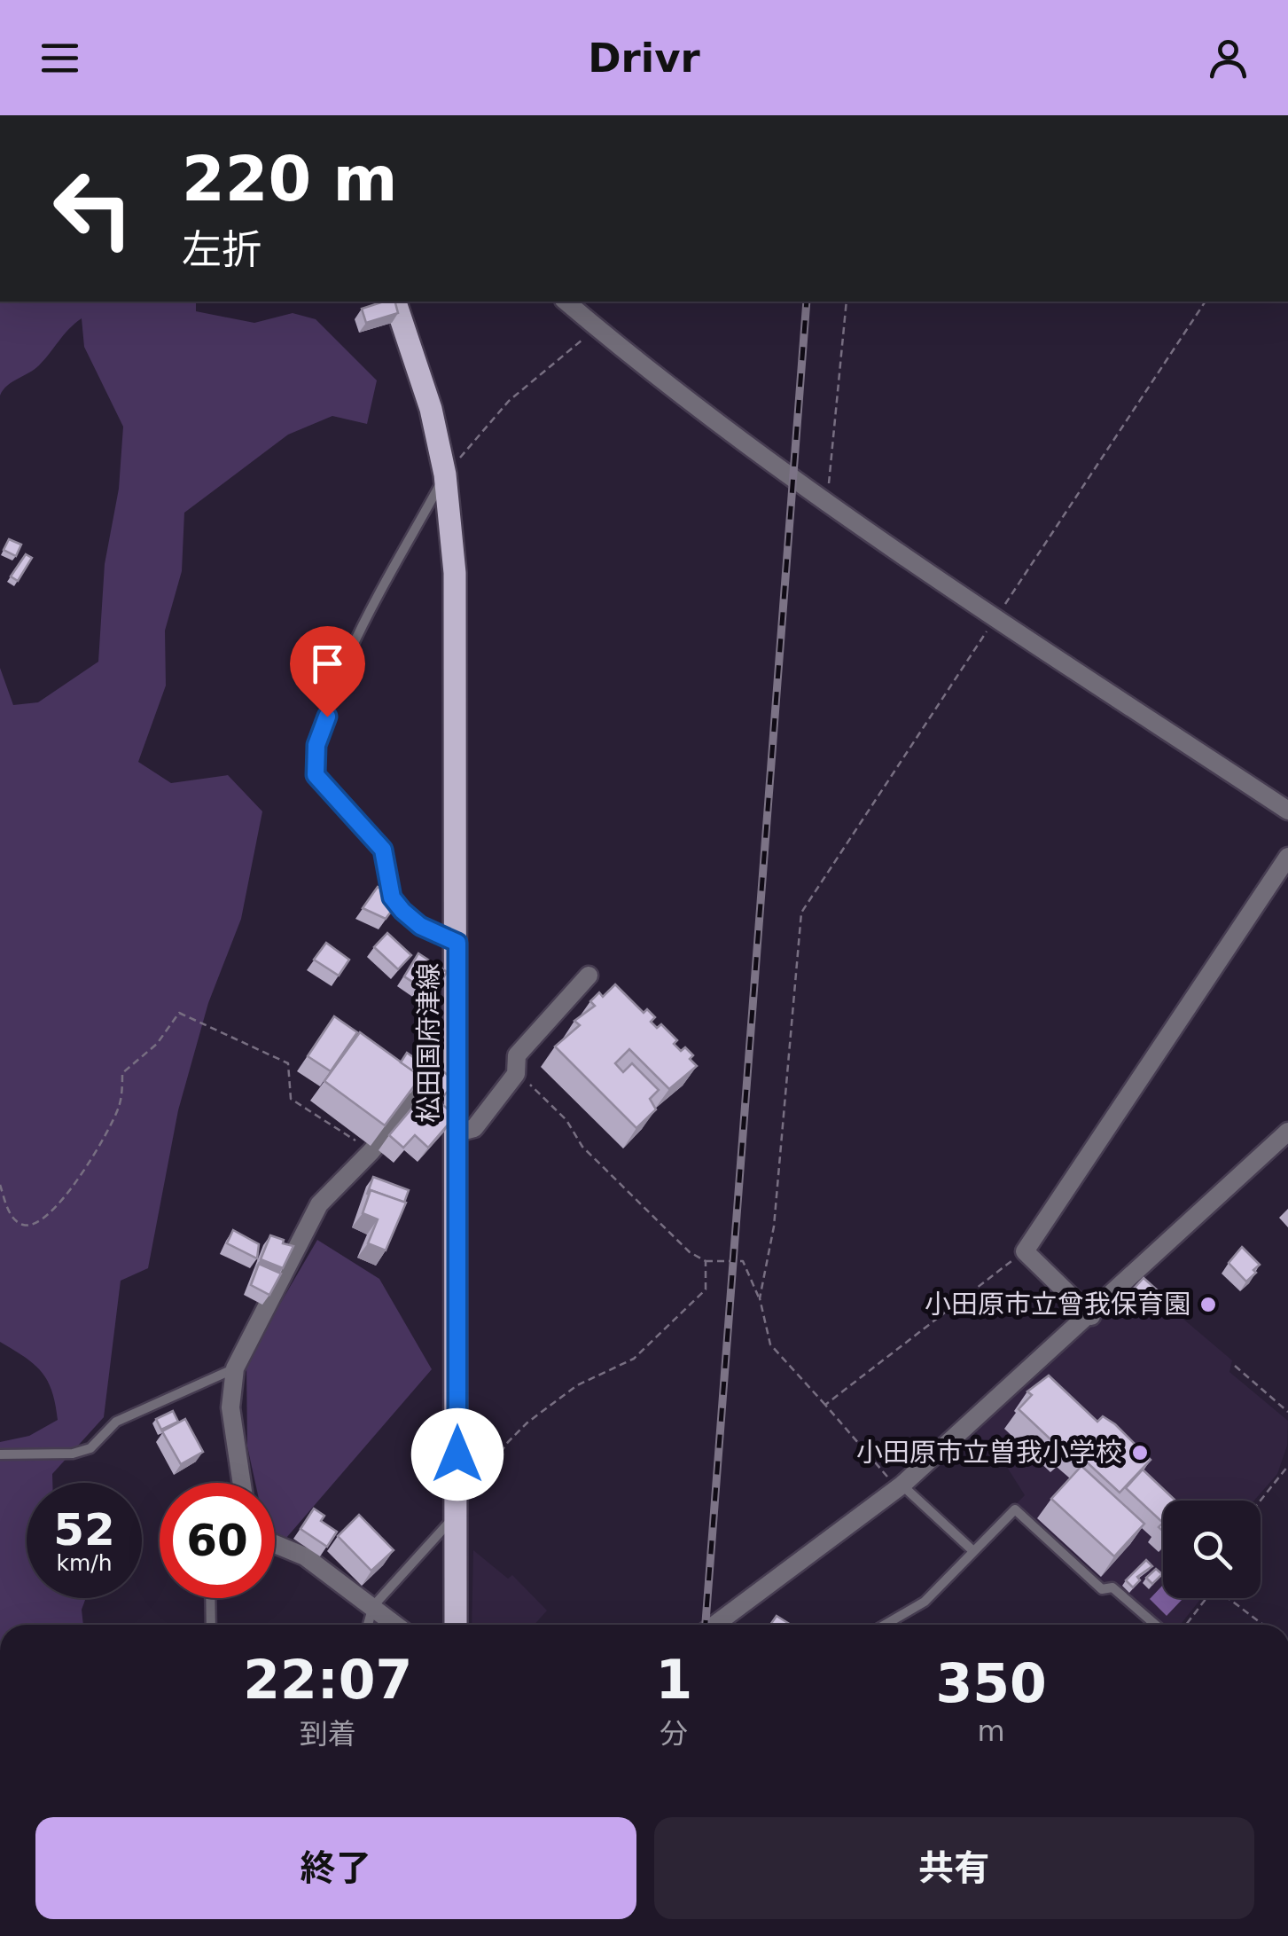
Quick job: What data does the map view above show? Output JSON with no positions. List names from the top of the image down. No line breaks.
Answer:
{"streets":{"main road":["松田国府津線"]},"places":["小田原市立曾我保育園","小田原市立曽我小学校"],"page":{"header":"Drivr","turn":["220 m","左折"],"speed":"52 km/h","limit":"60","eta":["22:07","到着","1","分","350","m"],"buttons":["終了","共有"]}}
